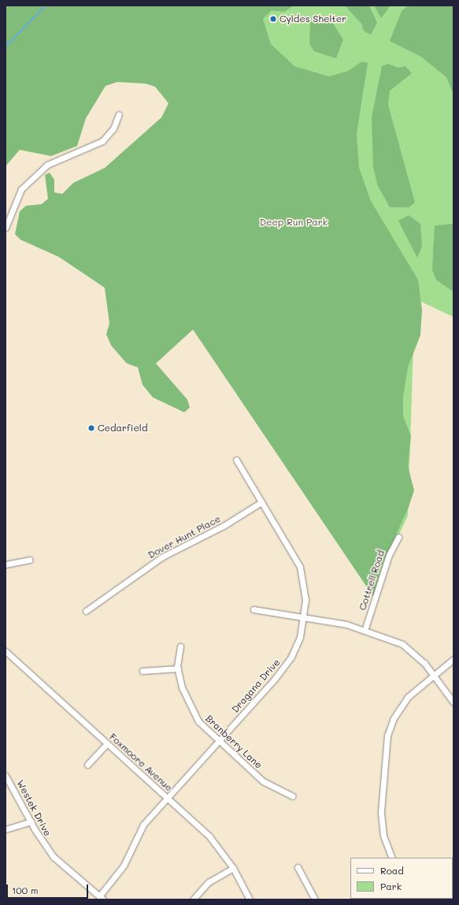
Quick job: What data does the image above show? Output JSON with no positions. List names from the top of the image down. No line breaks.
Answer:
{"streets":{"street":["Dover Hunt Place","Cottrell Road","Dragana Drive","Branberry Lane","Foxmoore Avenue","Westek Drive"]},"crossings":[["Dover Hunt Place","Dragana Drive"],["Dragana Drive","Branberry Lane"],["Dragana Drive","Foxmoore Avenue"],["Dragana Drive","Westek Drive"]],"parks":["Deep Run Park"],"places":["Cyldes Shelter","Cedarfield"],"legend":["Road","Park"],"scale_bar":"100 m"}
